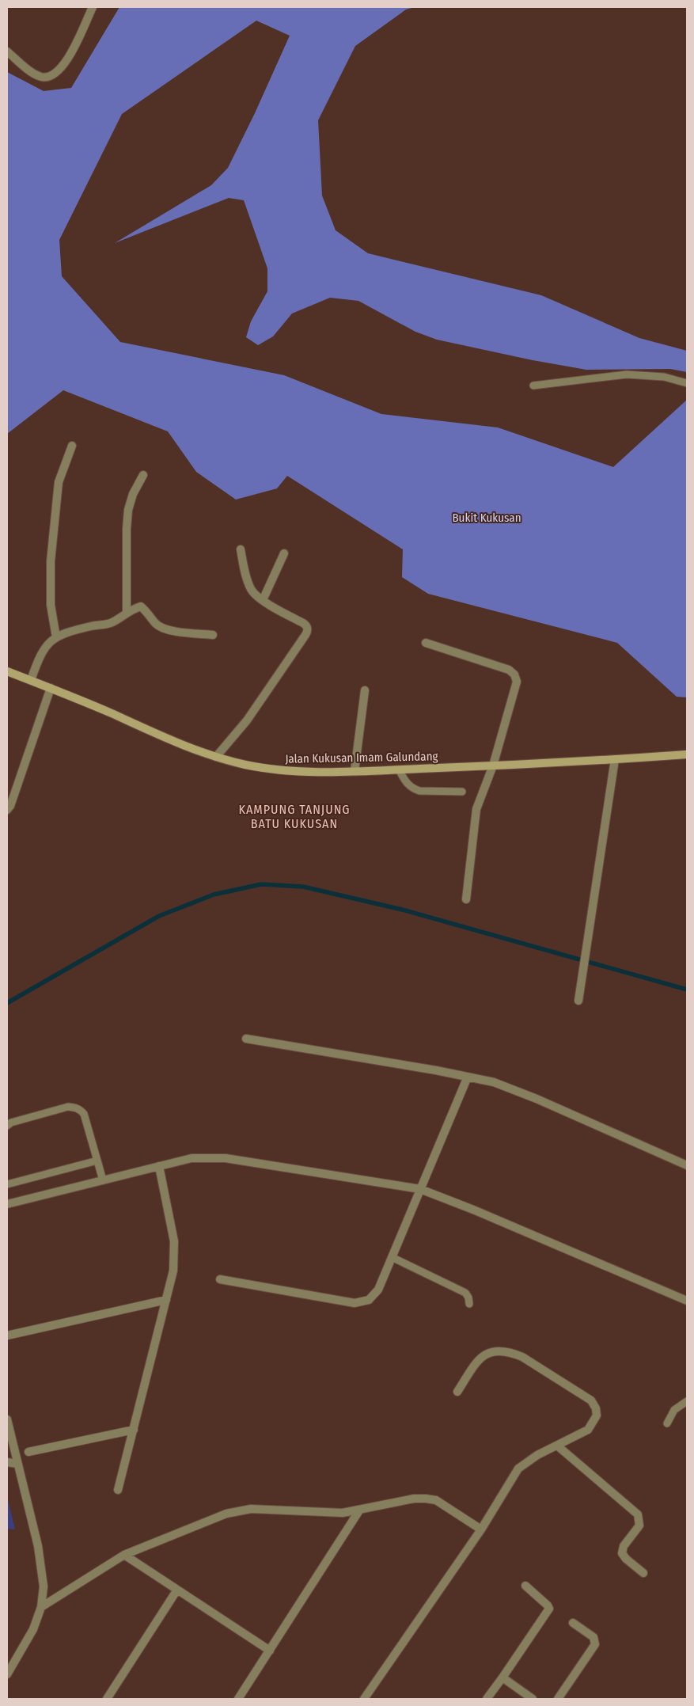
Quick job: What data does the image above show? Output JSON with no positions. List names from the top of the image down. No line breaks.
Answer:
{"streets":{"street":["Jalan Kukusan Imam Galundang"]},"districts":["KAMPUNG TANJUNG BATU KUKUSAN"],"parks":["Bukit Kukusan"]}
